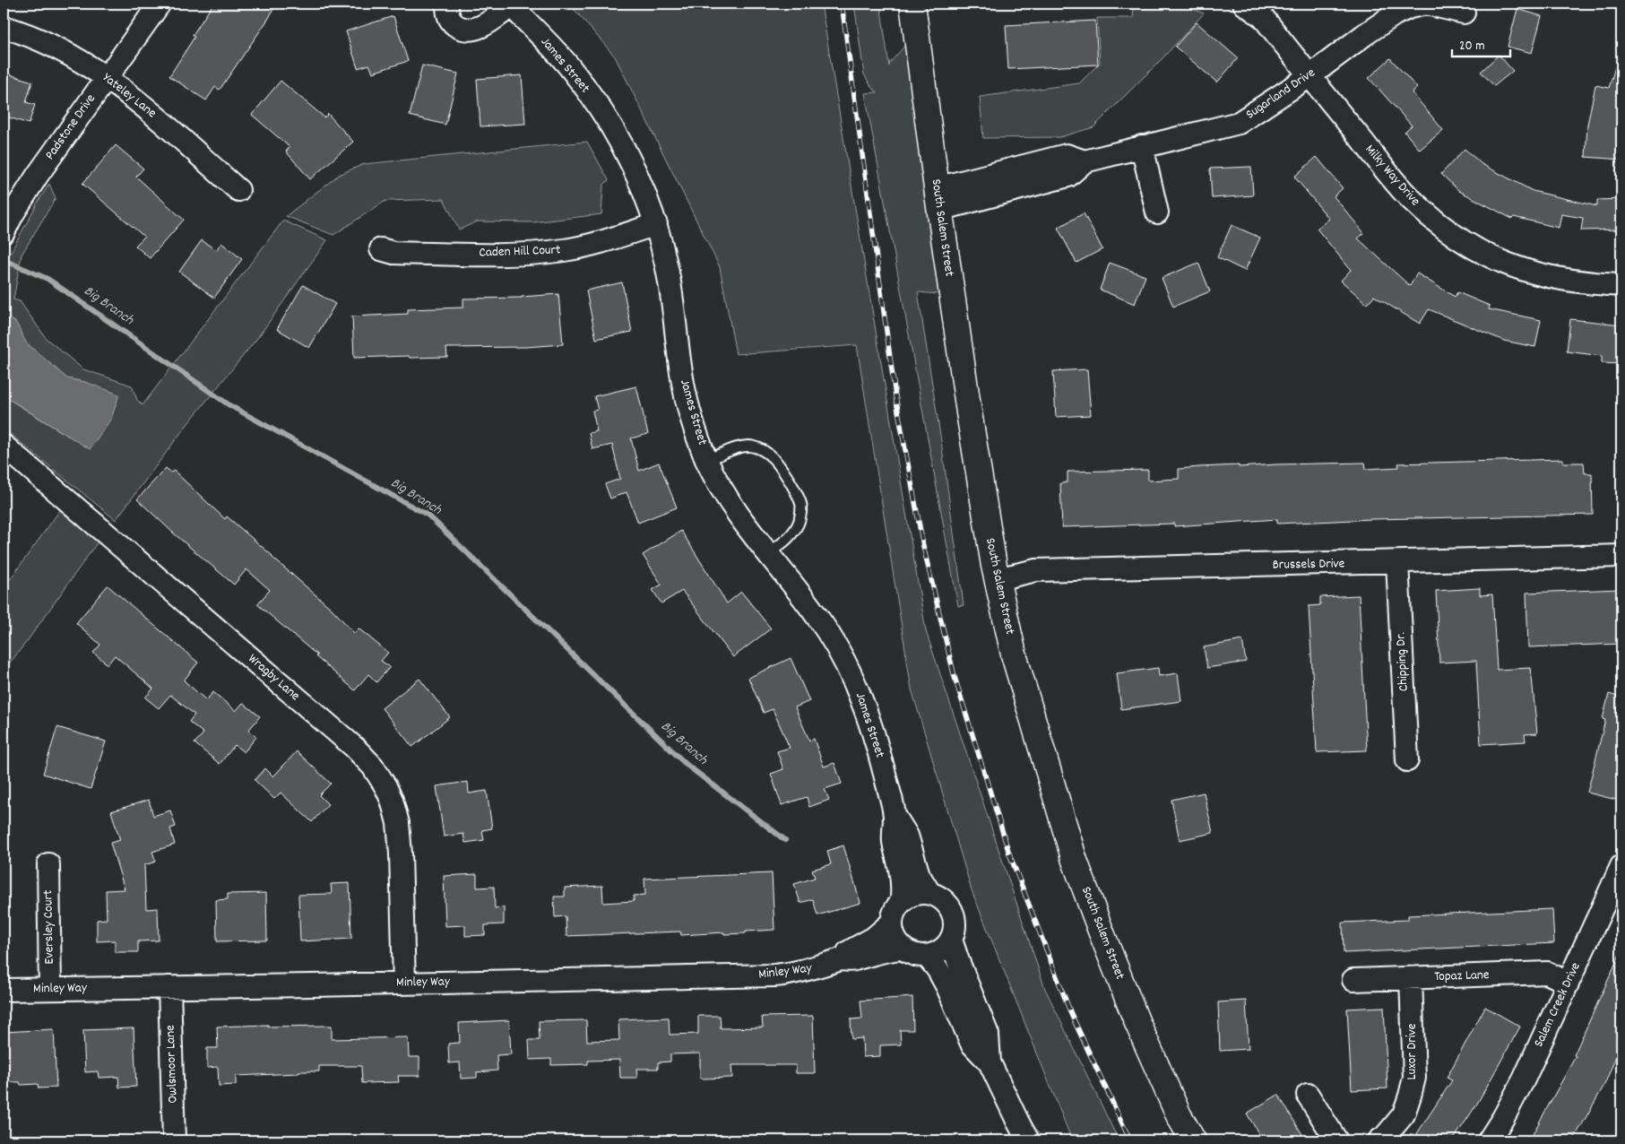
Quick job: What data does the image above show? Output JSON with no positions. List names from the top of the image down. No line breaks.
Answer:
{"streets":{"main road":["South Salem Street"],"street":["James Street","Sugarland Drive","Yateley Lane","Padstone Drive","Milky Way Drive","Caden Hill Court","Brussels Drive","Chipping Dr.","Wragby Lane","Eversley Court","Minley Way","Topaz Lane","Salem Creek Drive","Luxor Drive","Owlsmoor Lane"]},"crossings":[["James Street","Caden Hill Court"],["James Street","Minley Way"],["Sugarland Drive","Milky Way Drive"],["Sugarland Drive","South Salem Street"],["Yateley Lane","Padstone Drive"],["South Salem Street","Brussels Drive"],["Brussels Drive","Chipping Dr."],["Wragby Lane","Minley Way"],["Eversley Court","Minley Way"],["Minley Way","Owlsmoor Lane"],["Topaz Lane","Salem Creek Drive"],["Topaz Lane","Luxor Drive"]],"water":["Big Branch"],"scale_bar":"20 m"}
